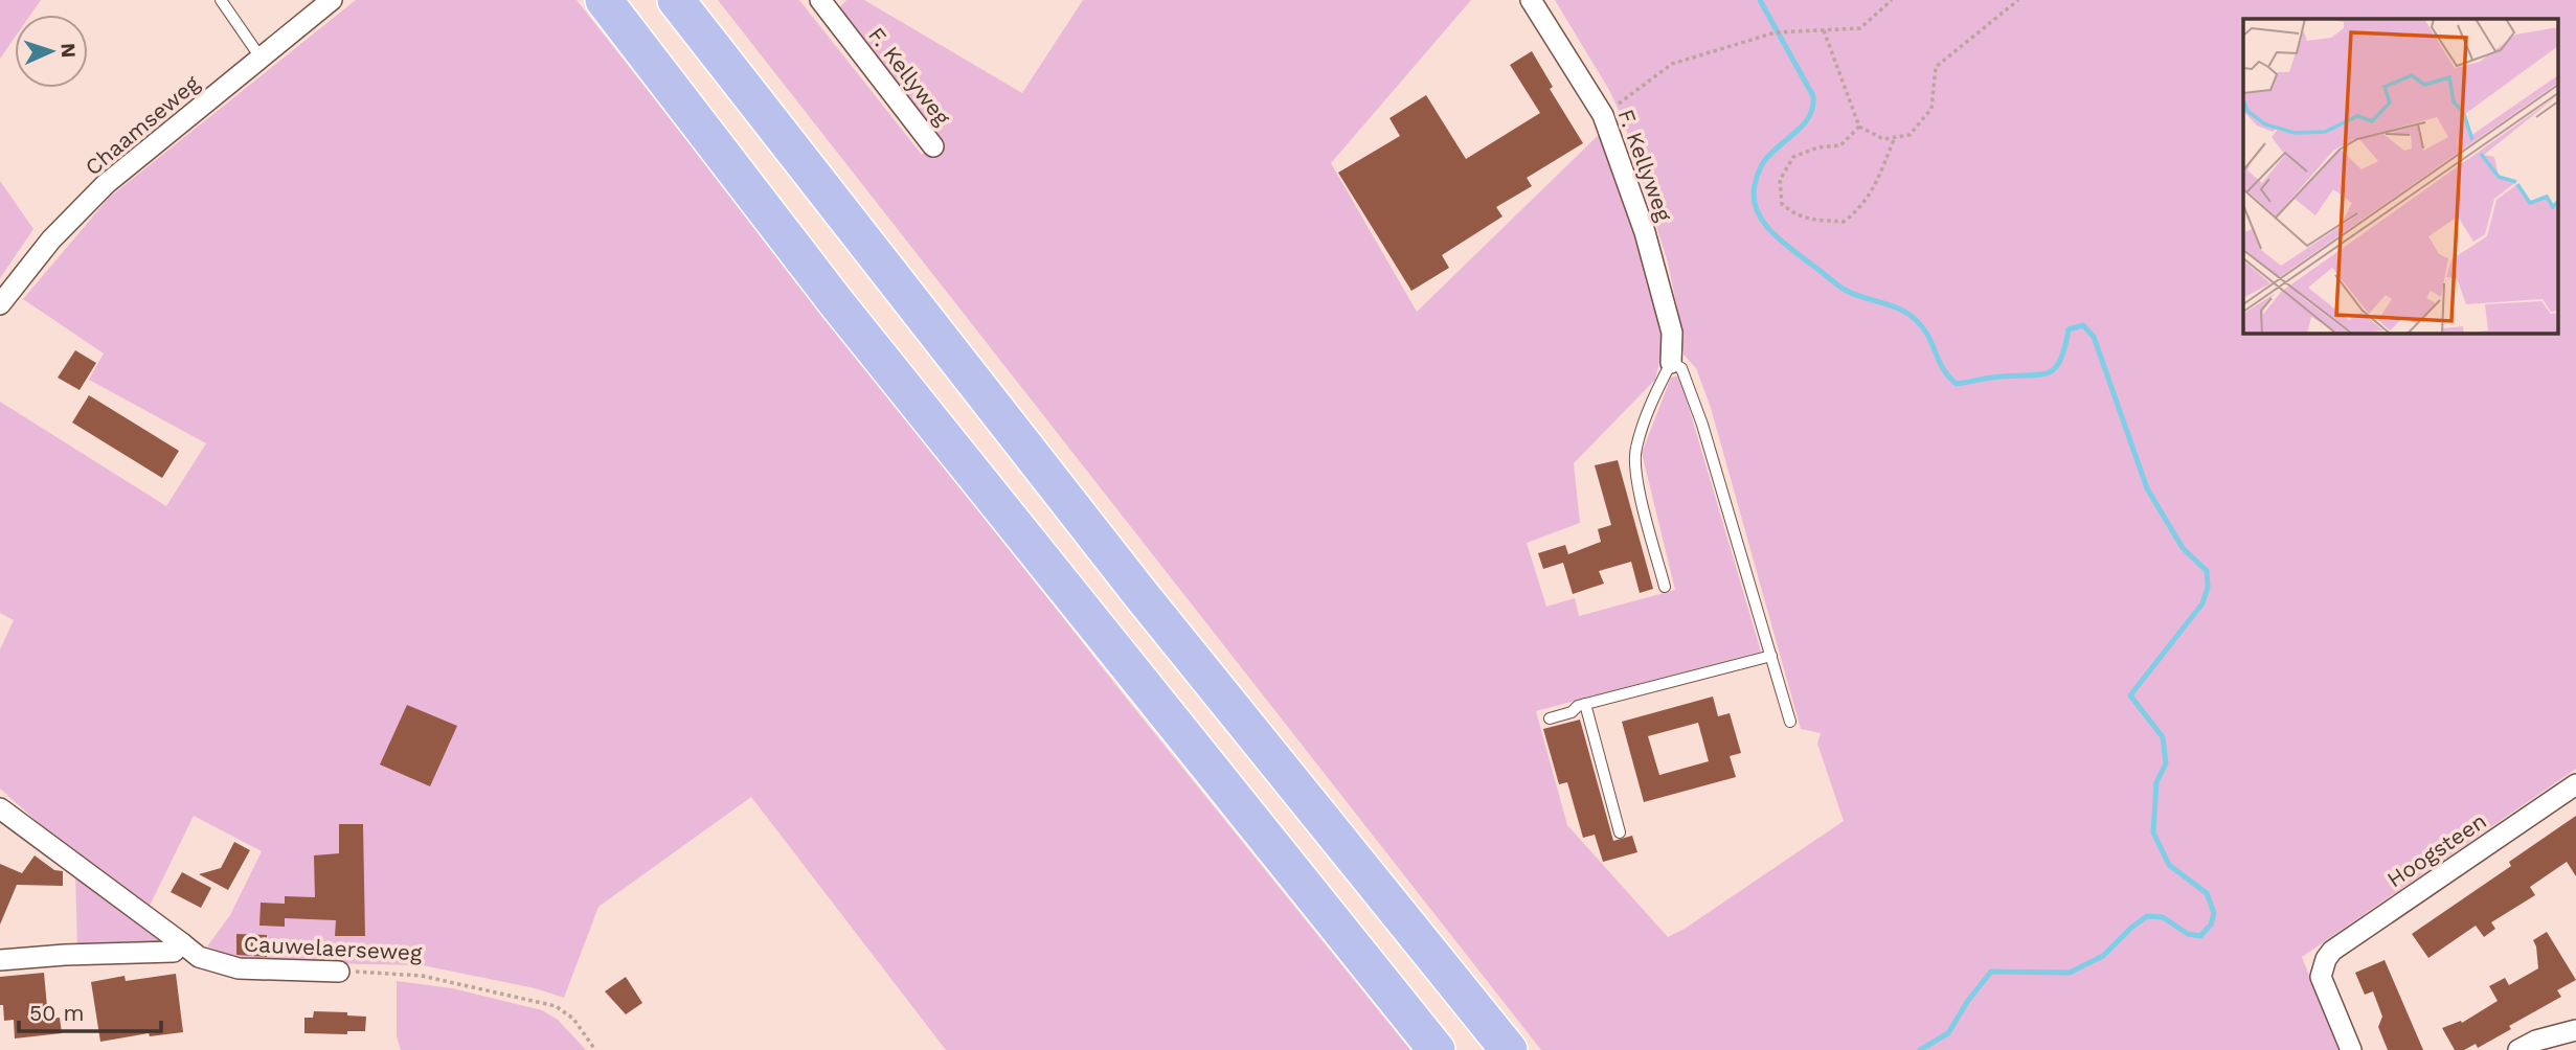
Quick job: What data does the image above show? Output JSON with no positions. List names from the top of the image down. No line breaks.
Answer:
{"streets":{"street":["F. Kellyweg","Chaamseweg","Hoogsteen","Cauwelaerseweg"]},"scale_bar":"50 m","north":"right"}
